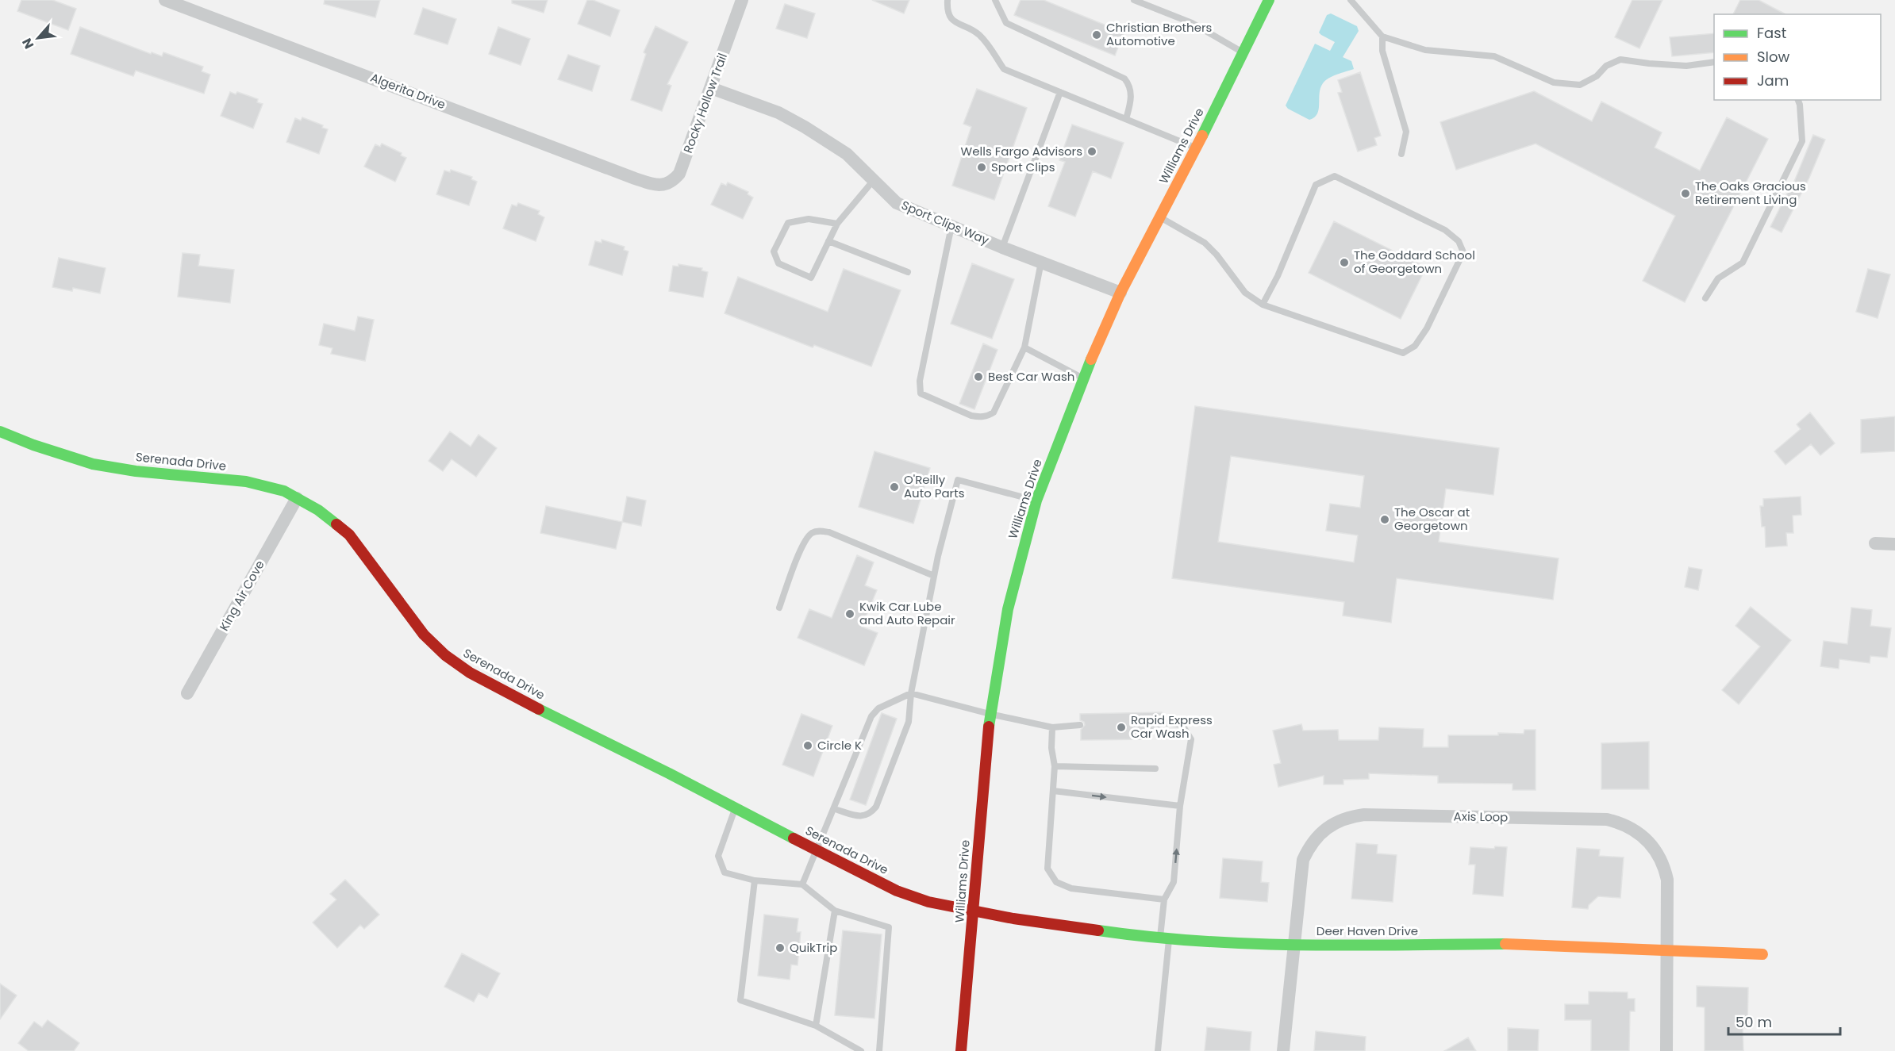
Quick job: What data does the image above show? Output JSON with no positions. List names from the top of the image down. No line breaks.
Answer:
{"streets":{"street":["Algerita Drive","Rocky Hollow Trail","Williams Drive","Sport Clips Way","Serenada Drive","King Air Cove","Axis Loop","Deer Haven Drive"]},"crossings":[["Algerita Drive","Rocky Hollow Trail"],["Rocky Hollow Trail","Sport Clips Way"],["Williams Drive","Sport Clips Way"],["Williams Drive","Serenada Drive"],["Williams Drive","Deer Haven Drive"],["Serenada Drive","King Air Cove"],["Serenada Drive","Deer Haven Drive"],["Axis Loop","Deer Haven Drive"]],"places":["Christian Brothers Automotive","Wells Fargo Advisors","Sport Clips","The Oaks Gracious Retirement Living","The Goddard School of Georgetown","Best Car Wash","O'Reilly Auto Parts","The Oscar at Georgetown","Kwik Car Lube and Auto Repair","Rapid Express Car Wash","Circle K","QuikTrip"],"legend":["Fast","Slow","Jam"],"scale_bar":"50 m","north":"bottom left"}
